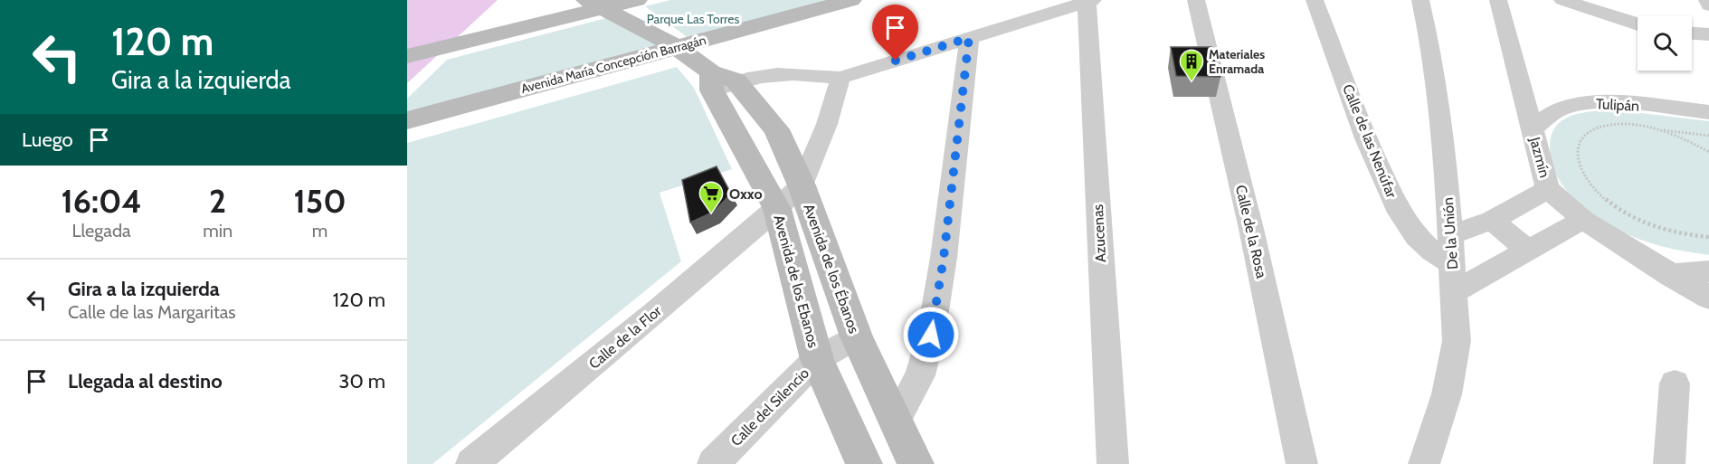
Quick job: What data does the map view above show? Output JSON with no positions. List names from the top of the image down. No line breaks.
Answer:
{"streets":{"street":["Avenida María Concepción Barragán","Tulipán","Calle de las Nenúfar","Jazmín","Calle de la Rosa","Azucenas","De la Unión","Avenida de los Ébanos","Avenida de los Ebanos","Calle de la Flor","Calle del Silencio"]},"crossings":[["Tulipán","Jazmín"],["Calle de las Nenúfar","De la Unión"],["Avenida de los Ébanos","Avenida de los Ebanos"],["Avenida de los Ébanos","Calle del Silencio"],["Avenida de los Ebanos","Calle de la Flor"],["Avenida de los Ebanos","Calle del Silencio"]],"parks":["Parque Las Torres"],"places":{"building":["Materiales Enramada"],"supermarket":["Oxxo"]},"page":{"turn":["120 m","Gira a la izquierda"],"then":"Luego","eta":["16:04","Llegada","2","min","150","m"],"list":[{"name":"Gira a la izquierda","note":"Calle de las Margaritas","value":"120 m"},{"name":"Llegada al destino","value":"30 m"}]}}
